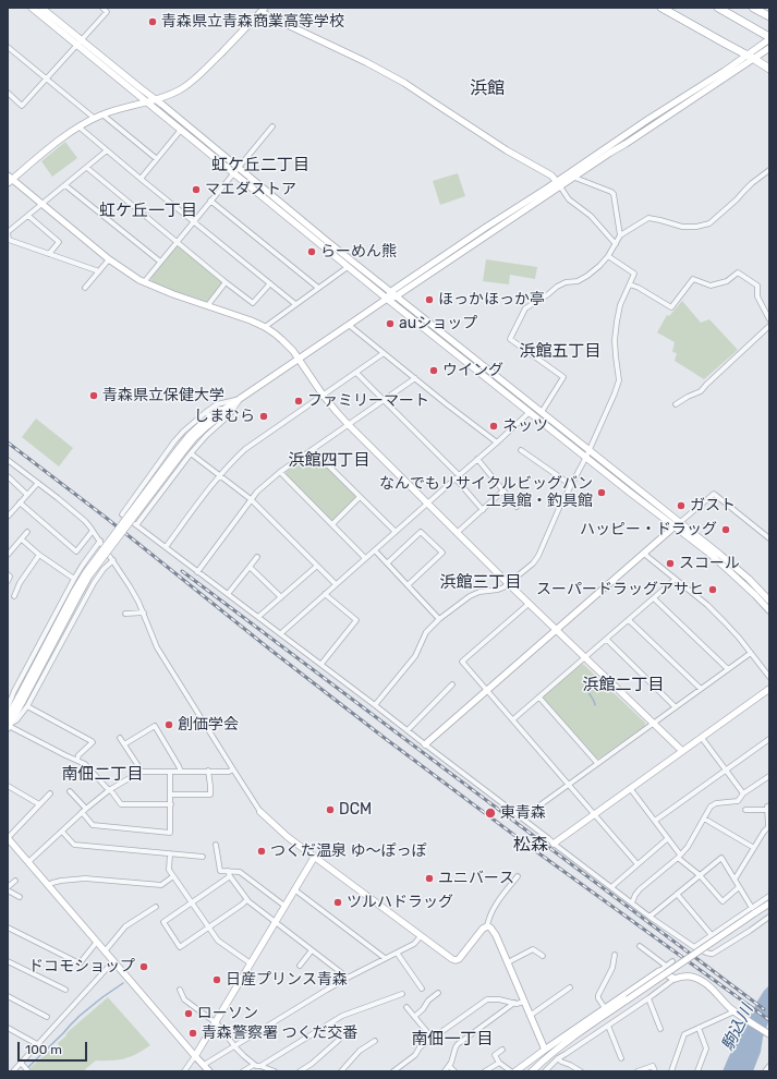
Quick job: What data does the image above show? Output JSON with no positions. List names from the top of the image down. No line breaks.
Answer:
{"districts":["浜館","虹ケ丘二丁目","虹ケ丘一丁目","浜館五丁目","浜館四丁目","浜館三丁目","浜館二丁目","南佃二丁目","松森","南佃一丁目"],"water":["駒込川"],"places":["青森県立青森商業高等学校","マエダストア","らーめん熊","ほっかほっか亭","auショップ","ウイング","青森県立保健大学","ファミリーマート","しまむら","ネッツ","なんでもリサイクルビッグバン 工具館・釣具館","ガスト","ハッピー・ドラッグ","スコール","スーパードラッグアサヒ","創価学会","DCM","東青森","つくだ温泉 ゆ～ぽっぽ","ユニバース","ツルハドラッグ","ドコモショップ","日産プリンス青森","ローソン","青森警察署 つくだ交番"],"scale_bar":"100 m"}
